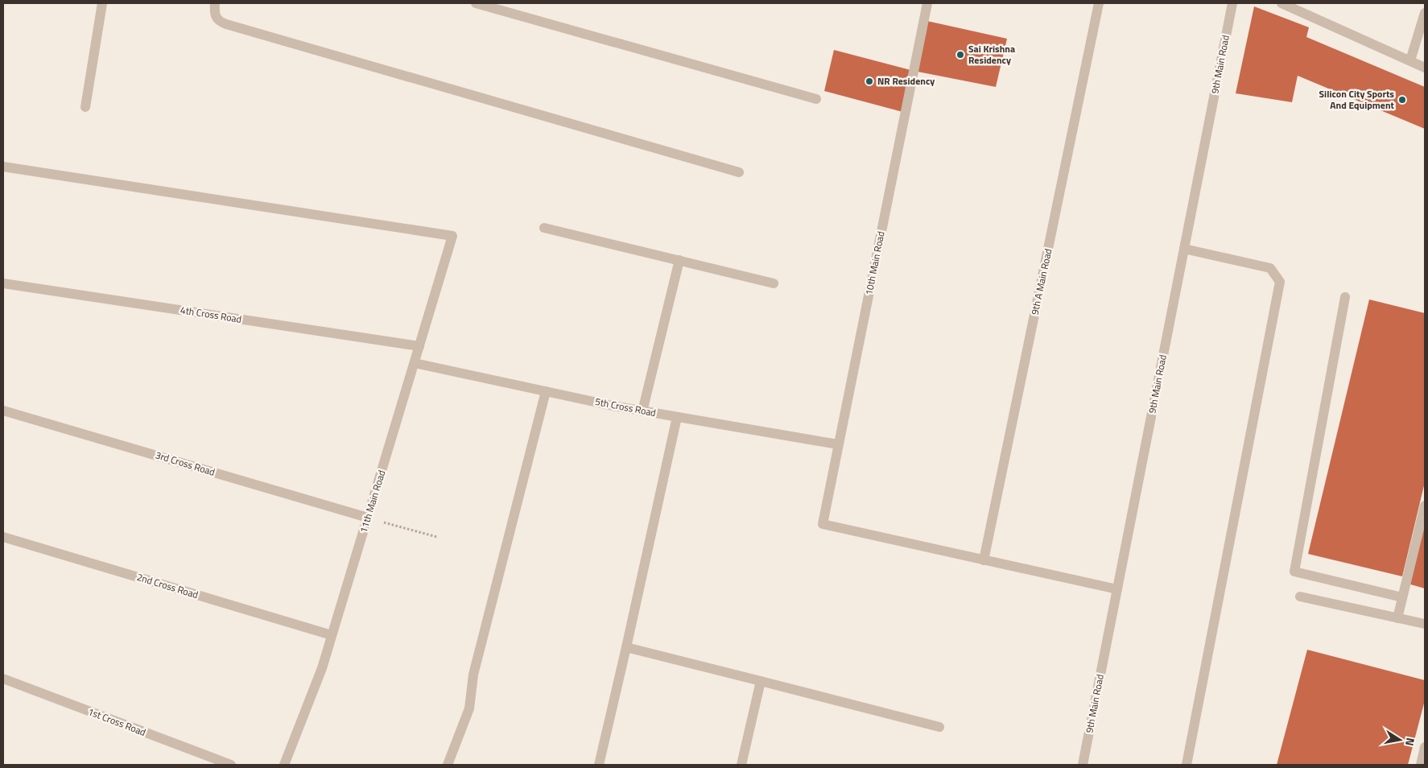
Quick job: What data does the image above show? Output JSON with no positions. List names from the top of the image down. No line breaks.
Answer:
{"streets":{"street":["9th Main Road","10th Main Road","9th A Main Road","4th Cross Road","5th Cross Road","3rd Cross Road","11th Main Road","2nd Cross Road","1st Cross Road"]},"crossings":[["10th Main Road","9th A Main Road"],["10th Main Road","5th Cross Road"],["4th Cross Road","11th Main Road"],["5th Cross Road","11th Main Road"],["3rd Cross Road","11th Main Road"],["11th Main Road","2nd Cross Road"]],"places":["Sai Krishna Residency","NR Residency","Silicon City Sports And Equipment"],"north":"right"}
